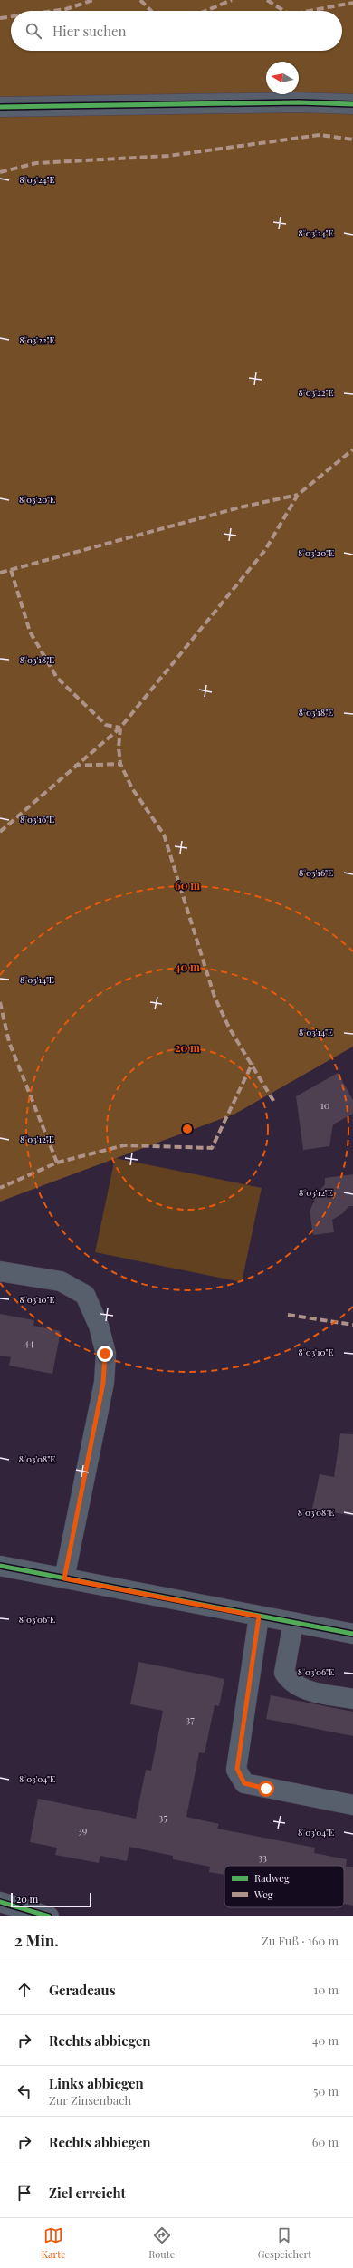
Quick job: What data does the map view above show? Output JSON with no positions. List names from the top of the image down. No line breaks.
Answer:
{"house_numbers":["10","44","37","35","39","33"],"legend":["Radweg","Weg"],"scale_bar":"20 m","north":"left","page":{"search":"Hier suchen","scale":"20 m","heading":["2 Min.","Zu Fuß · 160 m"],"list":[["Geradeaus","10 m"],["Rechts abbiegen","40 m"],["Links abbiegen","Zur Zinsenbach","50 m"],["Rechts abbiegen","60 m"],"Ziel erreicht"],"nav":["Karte","Route","Gespeichert"]},"coordinates":["8°03'24\"E","8°03'22\"E","8°03'20\"E","8°03'18\"E","8°03'16\"E","8°03'14\"E","8°03'12\"E","8°03'10\"E","8°03'08\"E","8°03'06\"E","8°03'04\"E"],"rings":["60 m","40 m","20 m"]}
